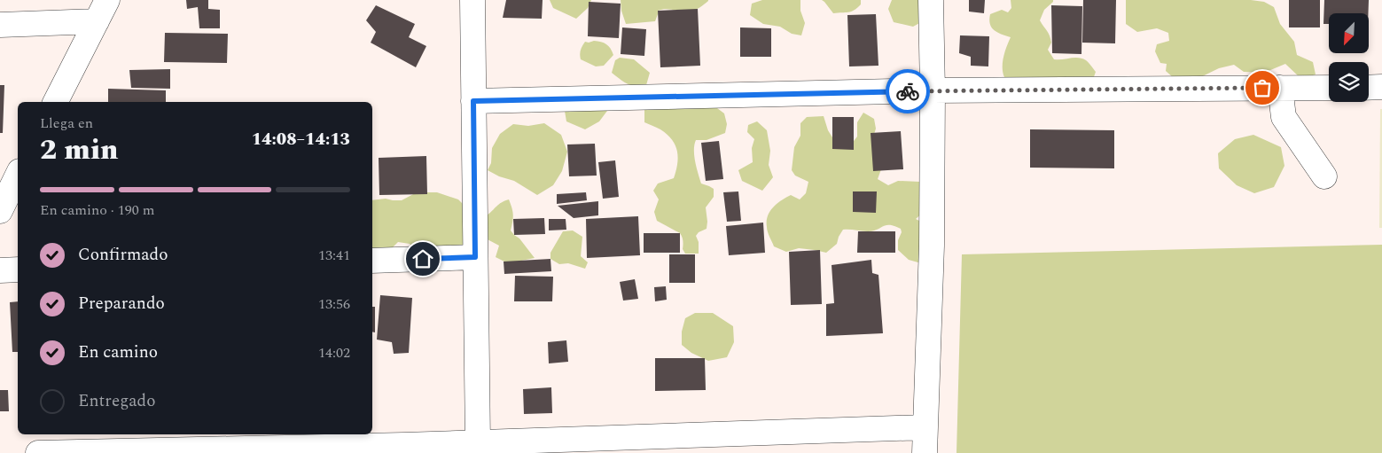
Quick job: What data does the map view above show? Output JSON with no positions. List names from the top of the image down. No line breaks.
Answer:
{"north":"bottom left","page":{"heading":["2 min","Llega en","14:08–14:13"],"bar":"En camino · 190 m","list":[["Confirmado","13:41"],["Preparando","13:56"],["En camino","14:02"],"Entregado"]}}
